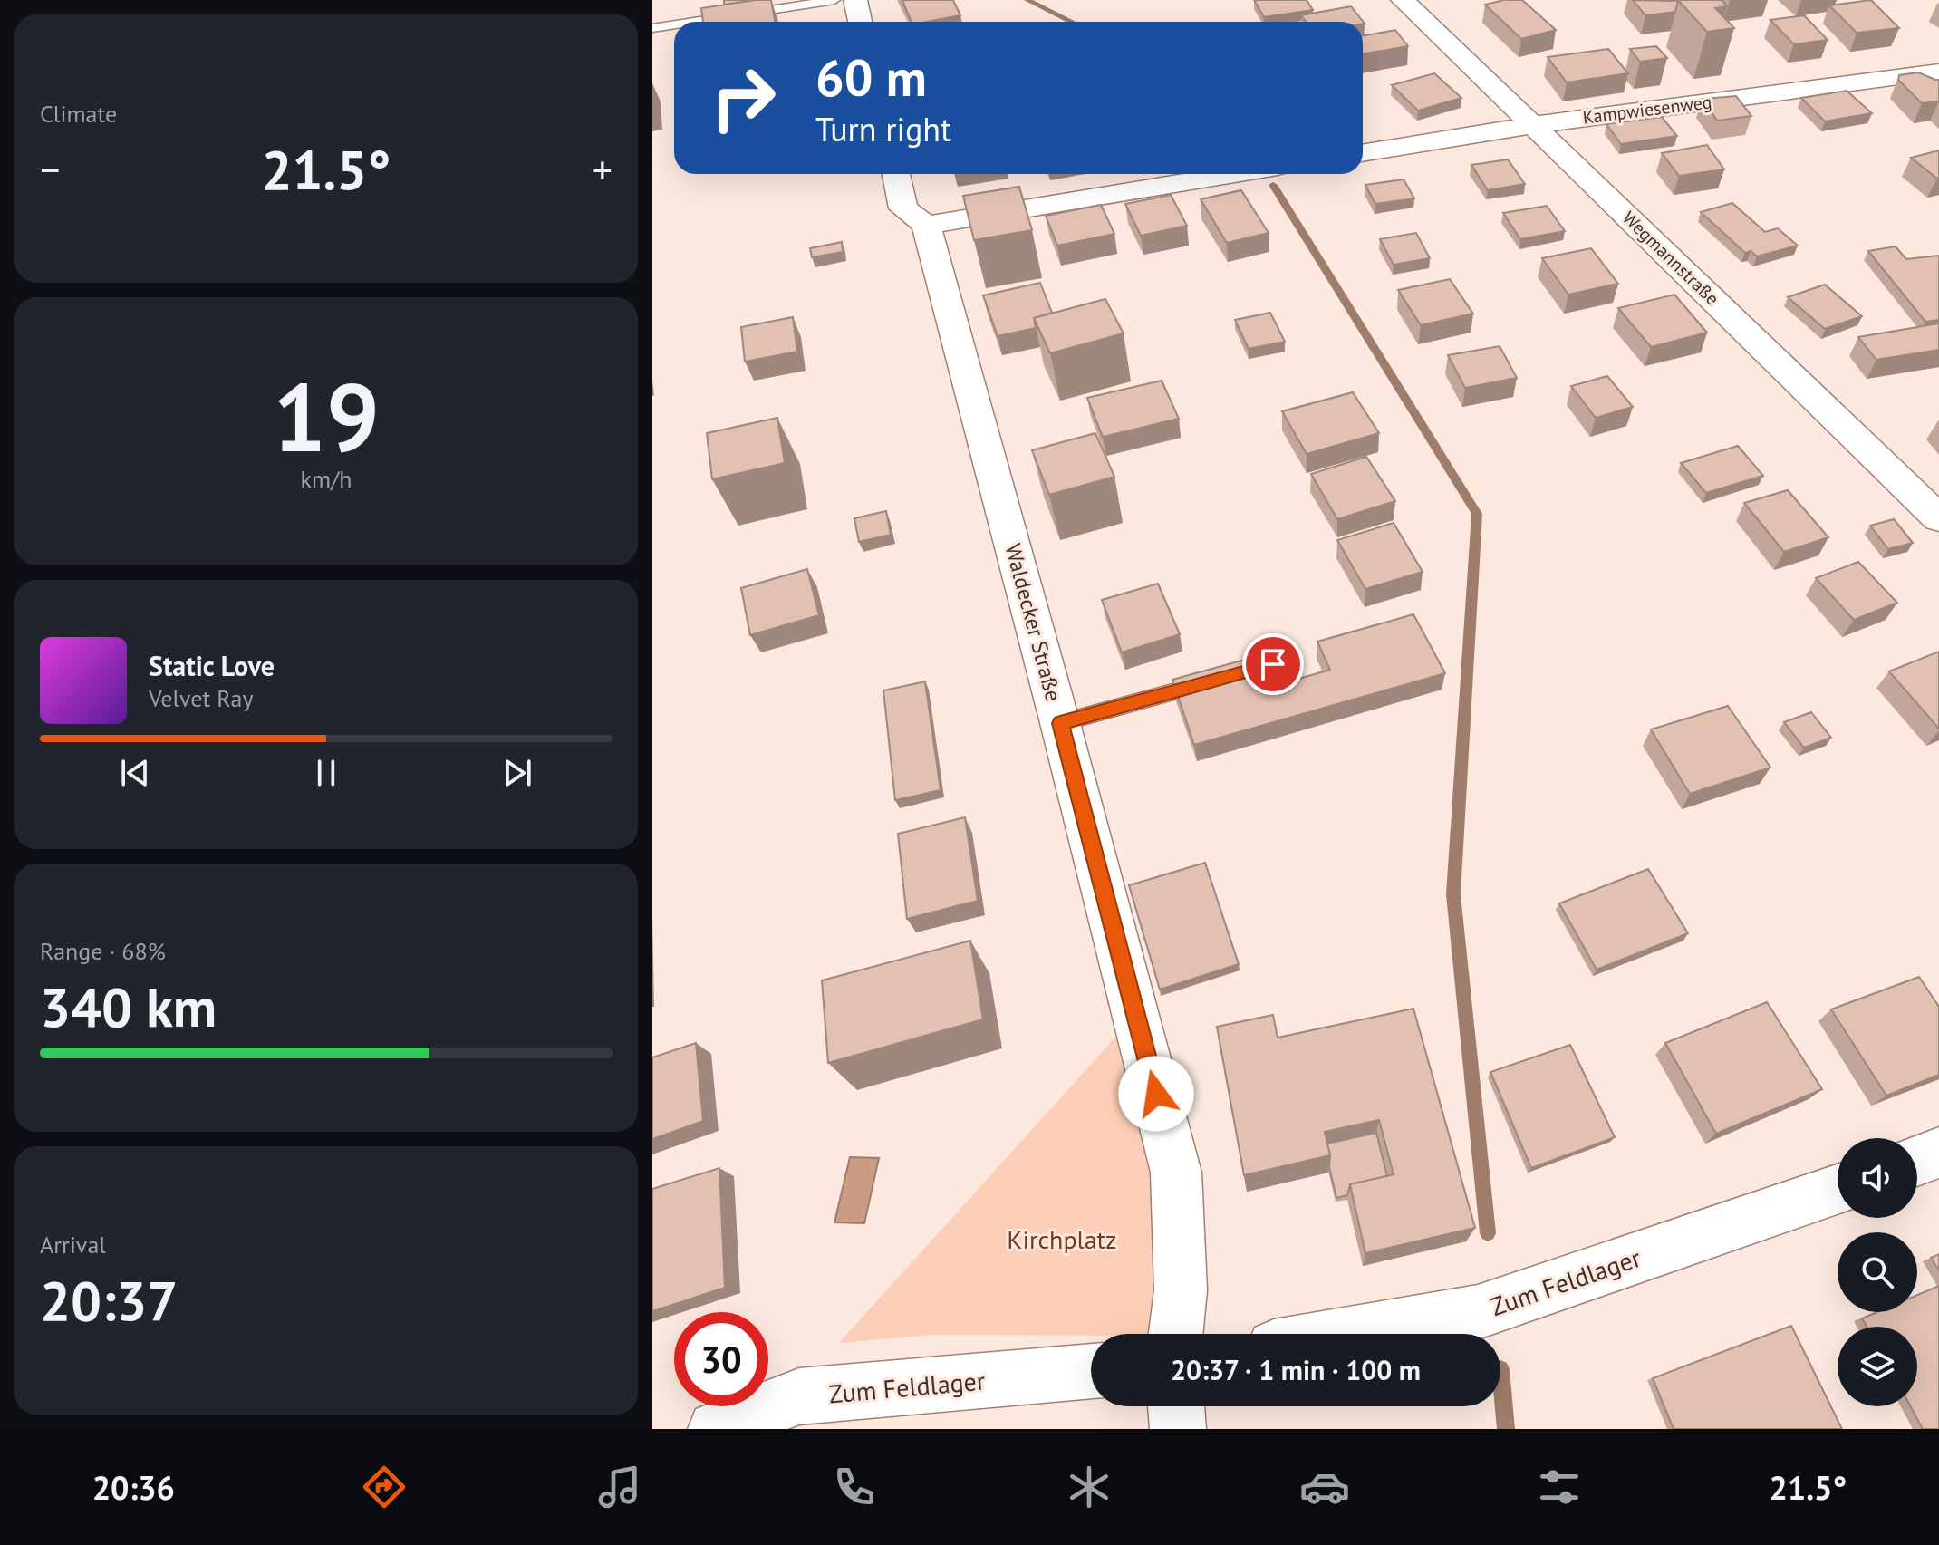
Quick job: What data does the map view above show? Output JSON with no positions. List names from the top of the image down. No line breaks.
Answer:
{"streets":{"street":["Kampwiesenweg","Wegmannstraße","Waldecker Straße","Zum Feldlager"]},"crossings":[["Kampwiesenweg","Wegmannstraße"]],"parks":["Kirchplatz"],"page":{"tile":["Climate",["19","km/h"],["Range · 68%","340 km"],["Arrival","20:37"]],"turn":["60 m","Turn right"],"heat":["−","21.5°","+"],"song":["Static Love","Velvet Ray"],"limit":"30","trip":"20:37 · 1 min · 100 m","tabs":["20:36","21.5°"]}}
